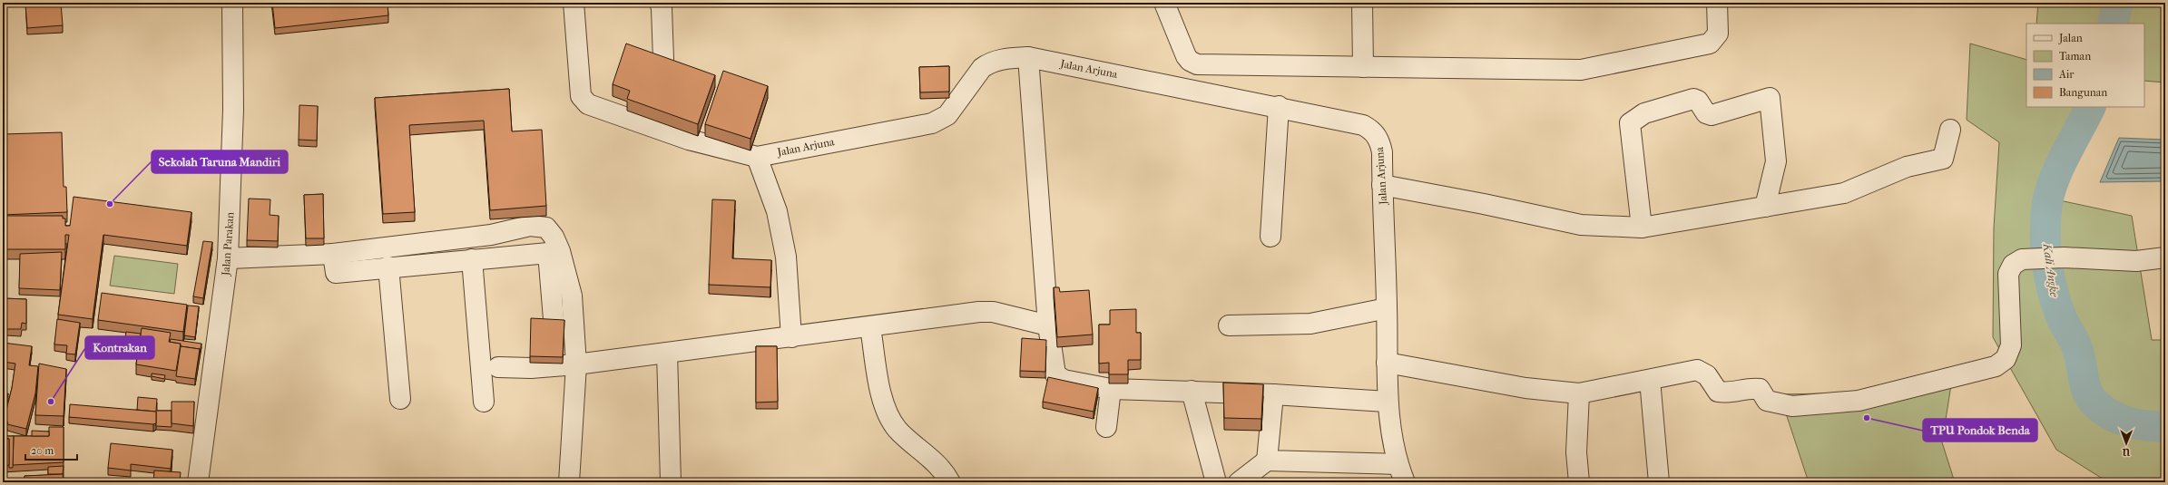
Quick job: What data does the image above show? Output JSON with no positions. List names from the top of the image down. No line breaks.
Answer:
{"streets":{"street":["Jalan Arjuna","Jalan Parakan"]},"water":["Kali Angke"],"places":["Sekolah Taruna Mandiri","Kontrakan","TPU Pondok Benda"],"legend":["Jalan","Taman","Air","Bangunan"],"scale_bar":"20 m","north":"bottom"}
